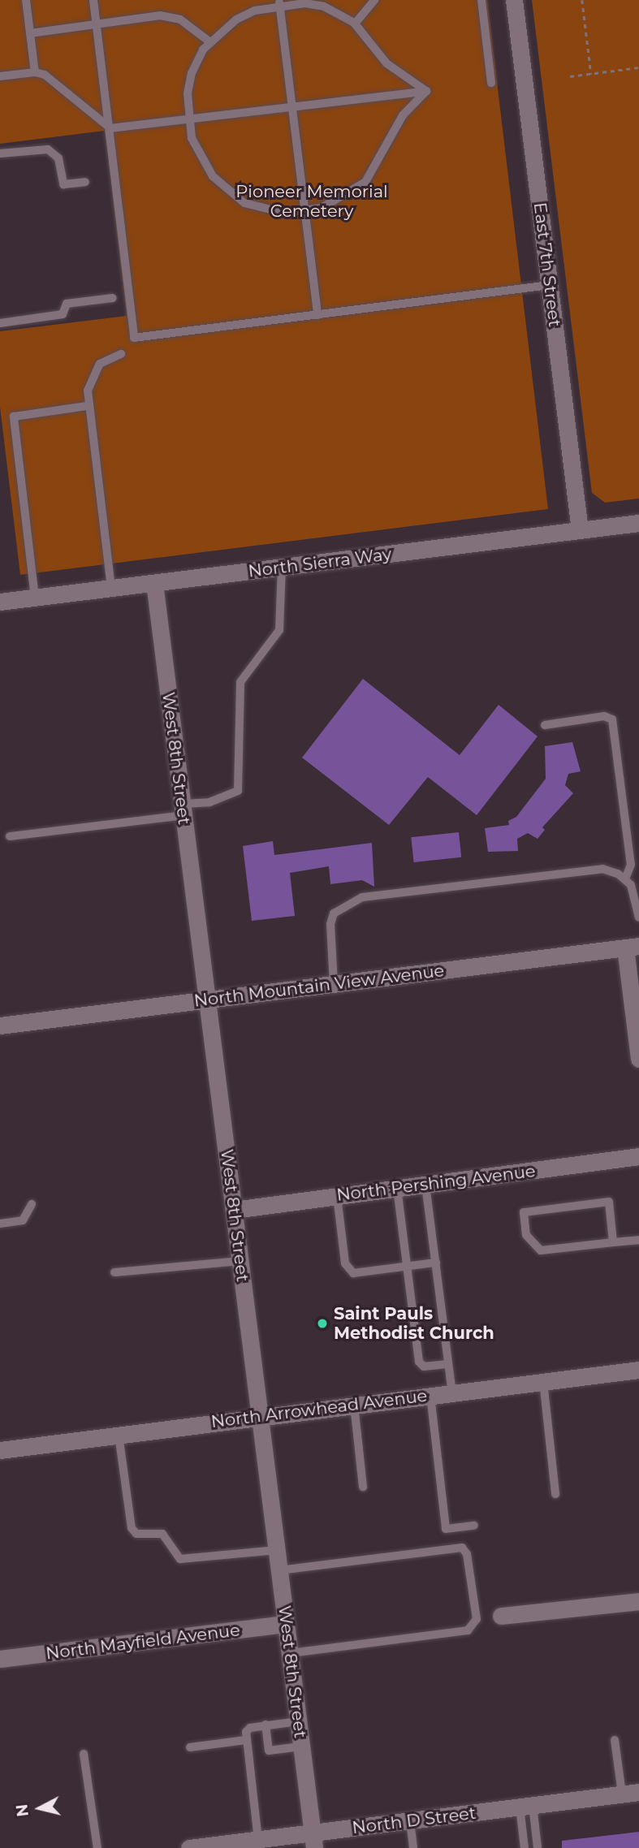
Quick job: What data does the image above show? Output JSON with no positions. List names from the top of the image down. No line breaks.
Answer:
{"streets":{"street":["East 7th Street","North Sierra Way","West 8th Street","North Mountain View Avenue","North Pershing Avenue","North Arrowhead Avenue","North Mayfield Avenue","North D Street"]},"crossings":[["East 7th Street","North Sierra Way"],["North Sierra Way","West 8th Street"],["West 8th Street","North Mountain View Avenue"],["West 8th Street","North Pershing Avenue"],["West 8th Street","North Arrowhead Avenue"],["West 8th Street","North Mayfield Avenue"],["West 8th Street","North D Street"]],"parks":["Pioneer Memorial Cemetery"],"places":["Saint Pauls Methodist Church"],"north":"left"}
